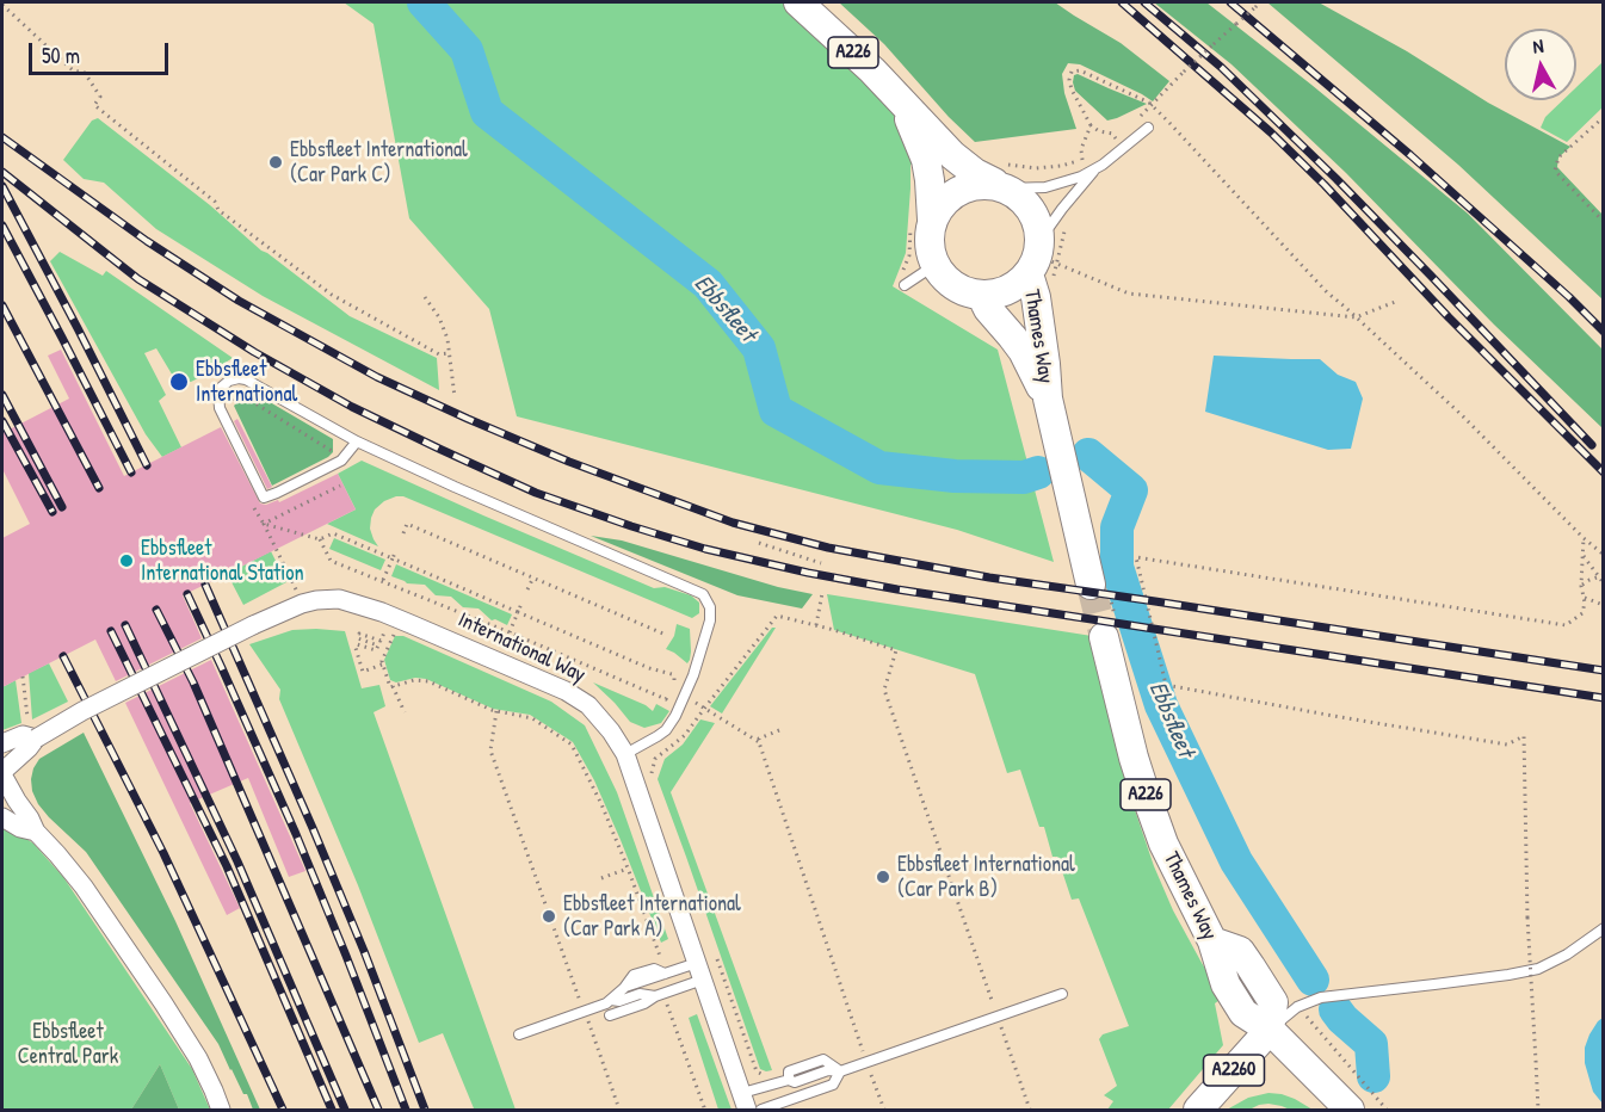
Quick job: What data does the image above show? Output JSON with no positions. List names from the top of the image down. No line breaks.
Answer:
{"streets":{"main road":["A226","Thames Way","A2260"],"street":["International Way"]},"crossings":[["A226","Thames Way"],["Thames Way","A2260"]],"water":["Ebbsfleet"],"parks":["Ebbsfleet Central Park"],"places":["Ebbsfleet International (Car Park C)","Ebbsfleet International","Ebbsfleet International Station","Ebbsfleet International (Car Park B)","Ebbsfleet International (Car Park A)"],"scale_bar":"50 m","north":"top"}
